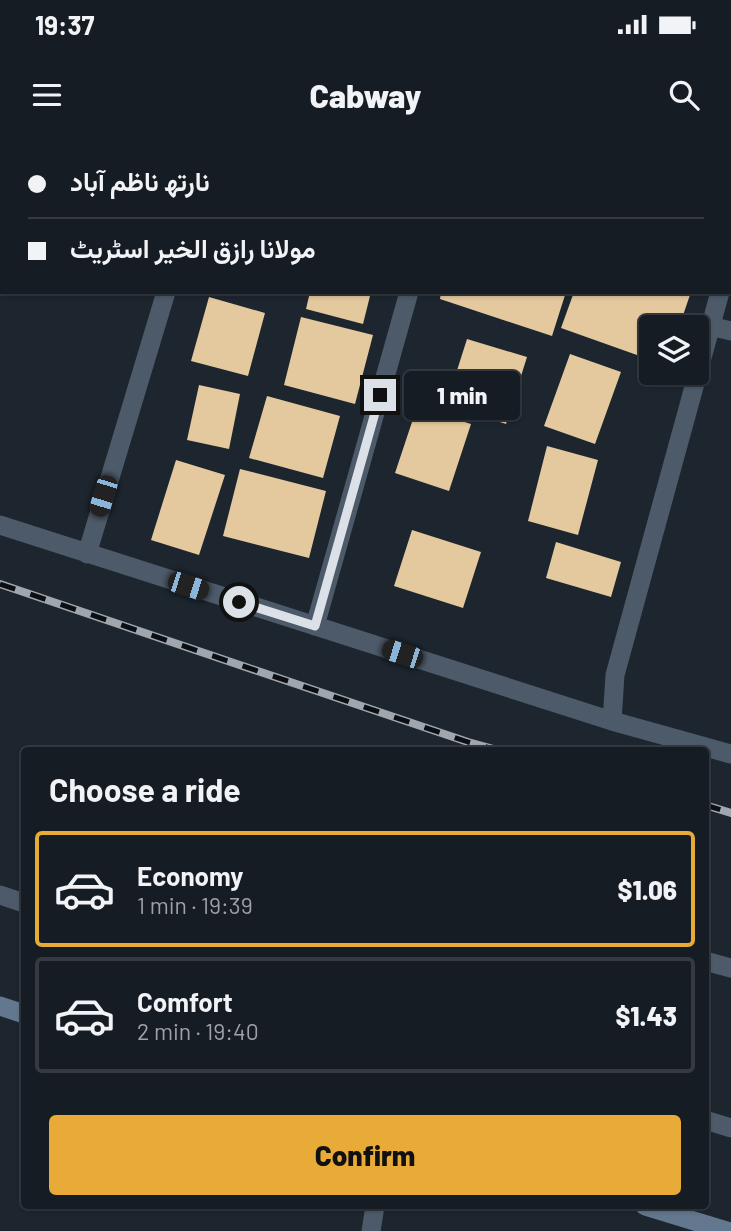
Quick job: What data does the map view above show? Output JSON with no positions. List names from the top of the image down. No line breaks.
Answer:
{"page":{"status":"19:37","header":"Cabway","banner":["نارتھ ناظم آباد","مولانا رازق الخیر اسٹریٹ"],"bubble":"1 min","heading":"Choose a ride","list":[{"name":"Economy","note":"1 min · 19:39","value":"$1.06"},{"name":"Comfort","note":"2 min · 19:40","value":"$1.43"}],"buttons":"Confirm"}}
